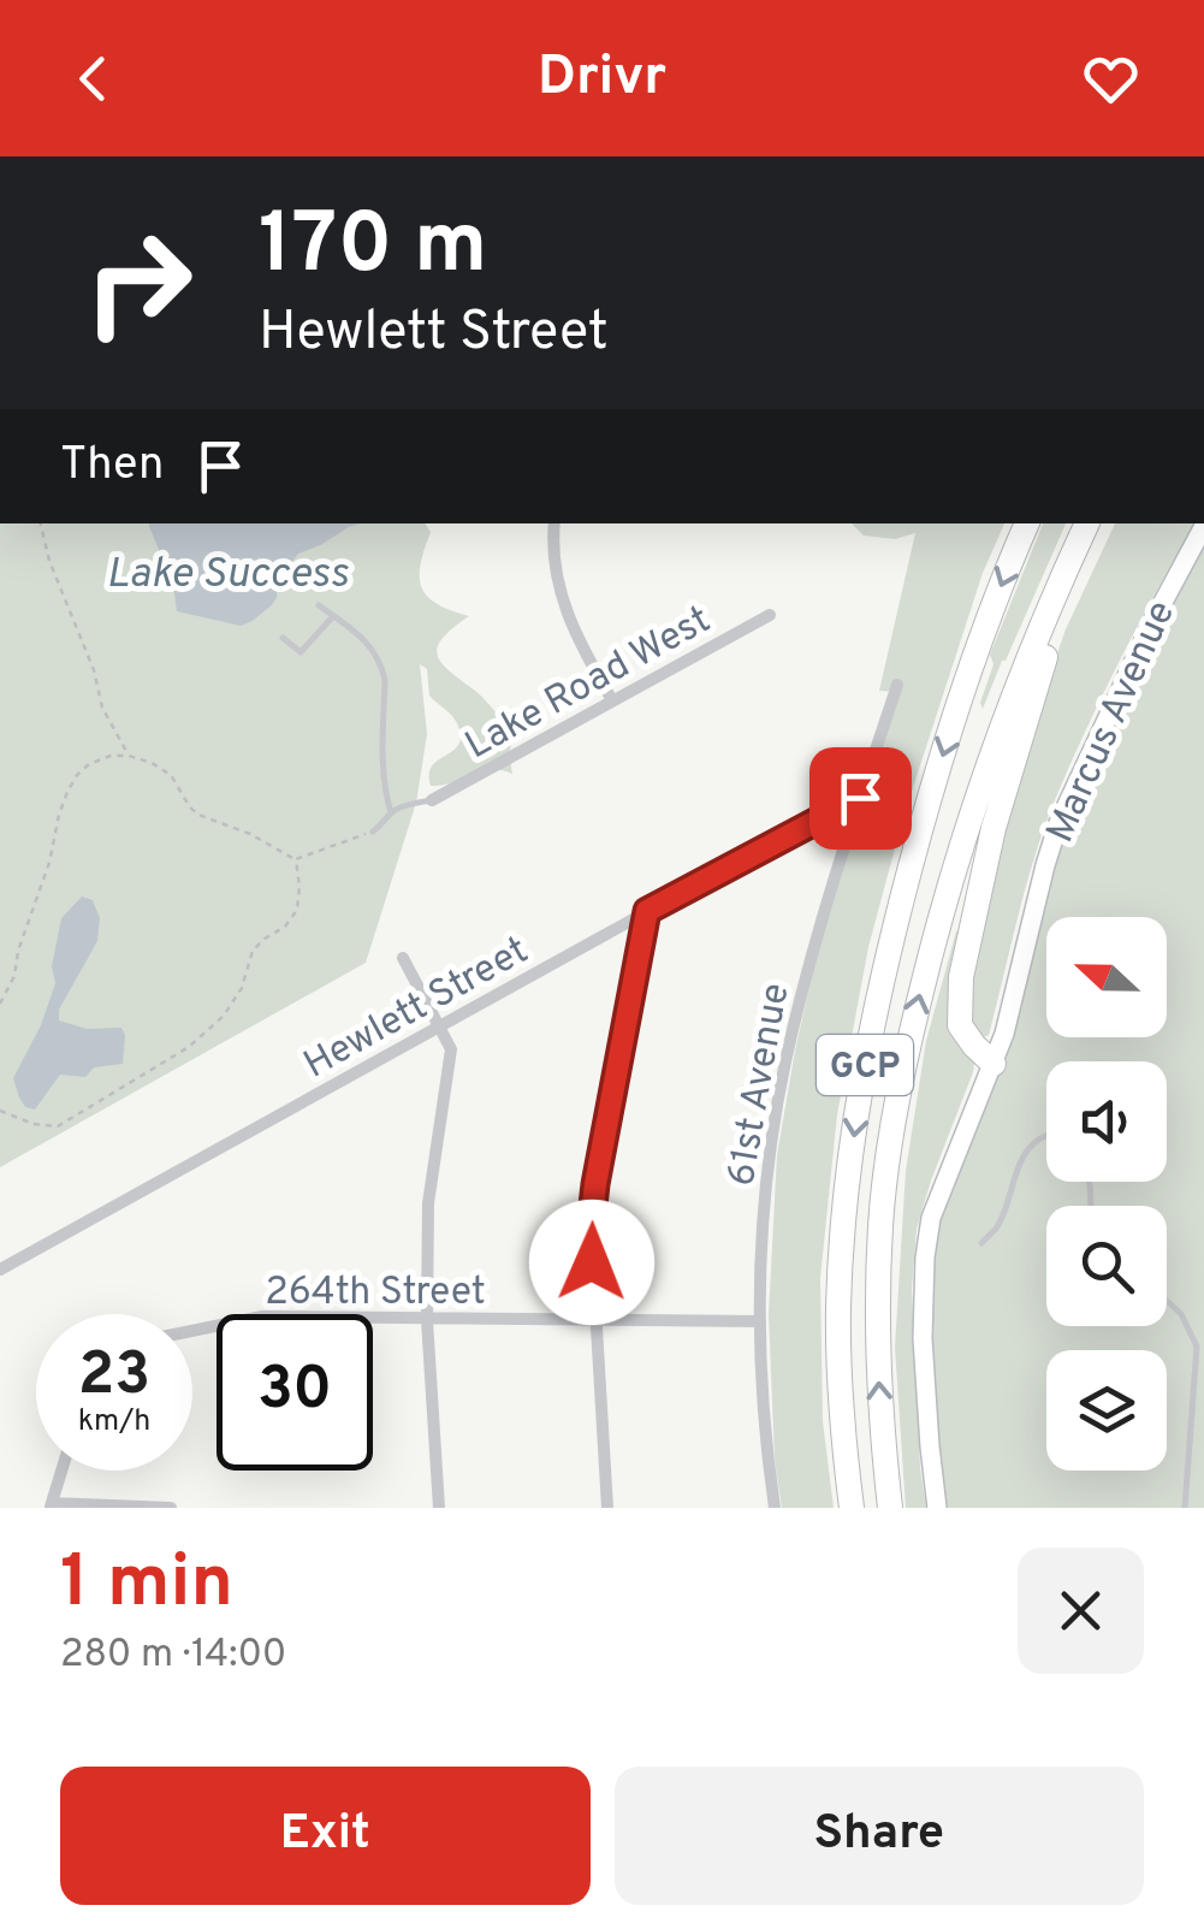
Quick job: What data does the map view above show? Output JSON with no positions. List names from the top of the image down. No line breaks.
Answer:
{"streets":{"highway":["GCP"],"main road":["Marcus Avenue"],"street":["Lake Road West","Hewlett Street","61st Avenue","264th Street"]},"crossings":[["Hewlett Street","61st Avenue"],["61st Avenue","264th Street"]],"water":["Lake Success"],"north":"left","page":{"header":"Drivr","turn":["170 m","Hewlett Street"],"then":"Then","speed":"23 km/h","limit":"30","heading":["1 min","280 m · 14:00"],"buttons":["Exit","Share"]}}
